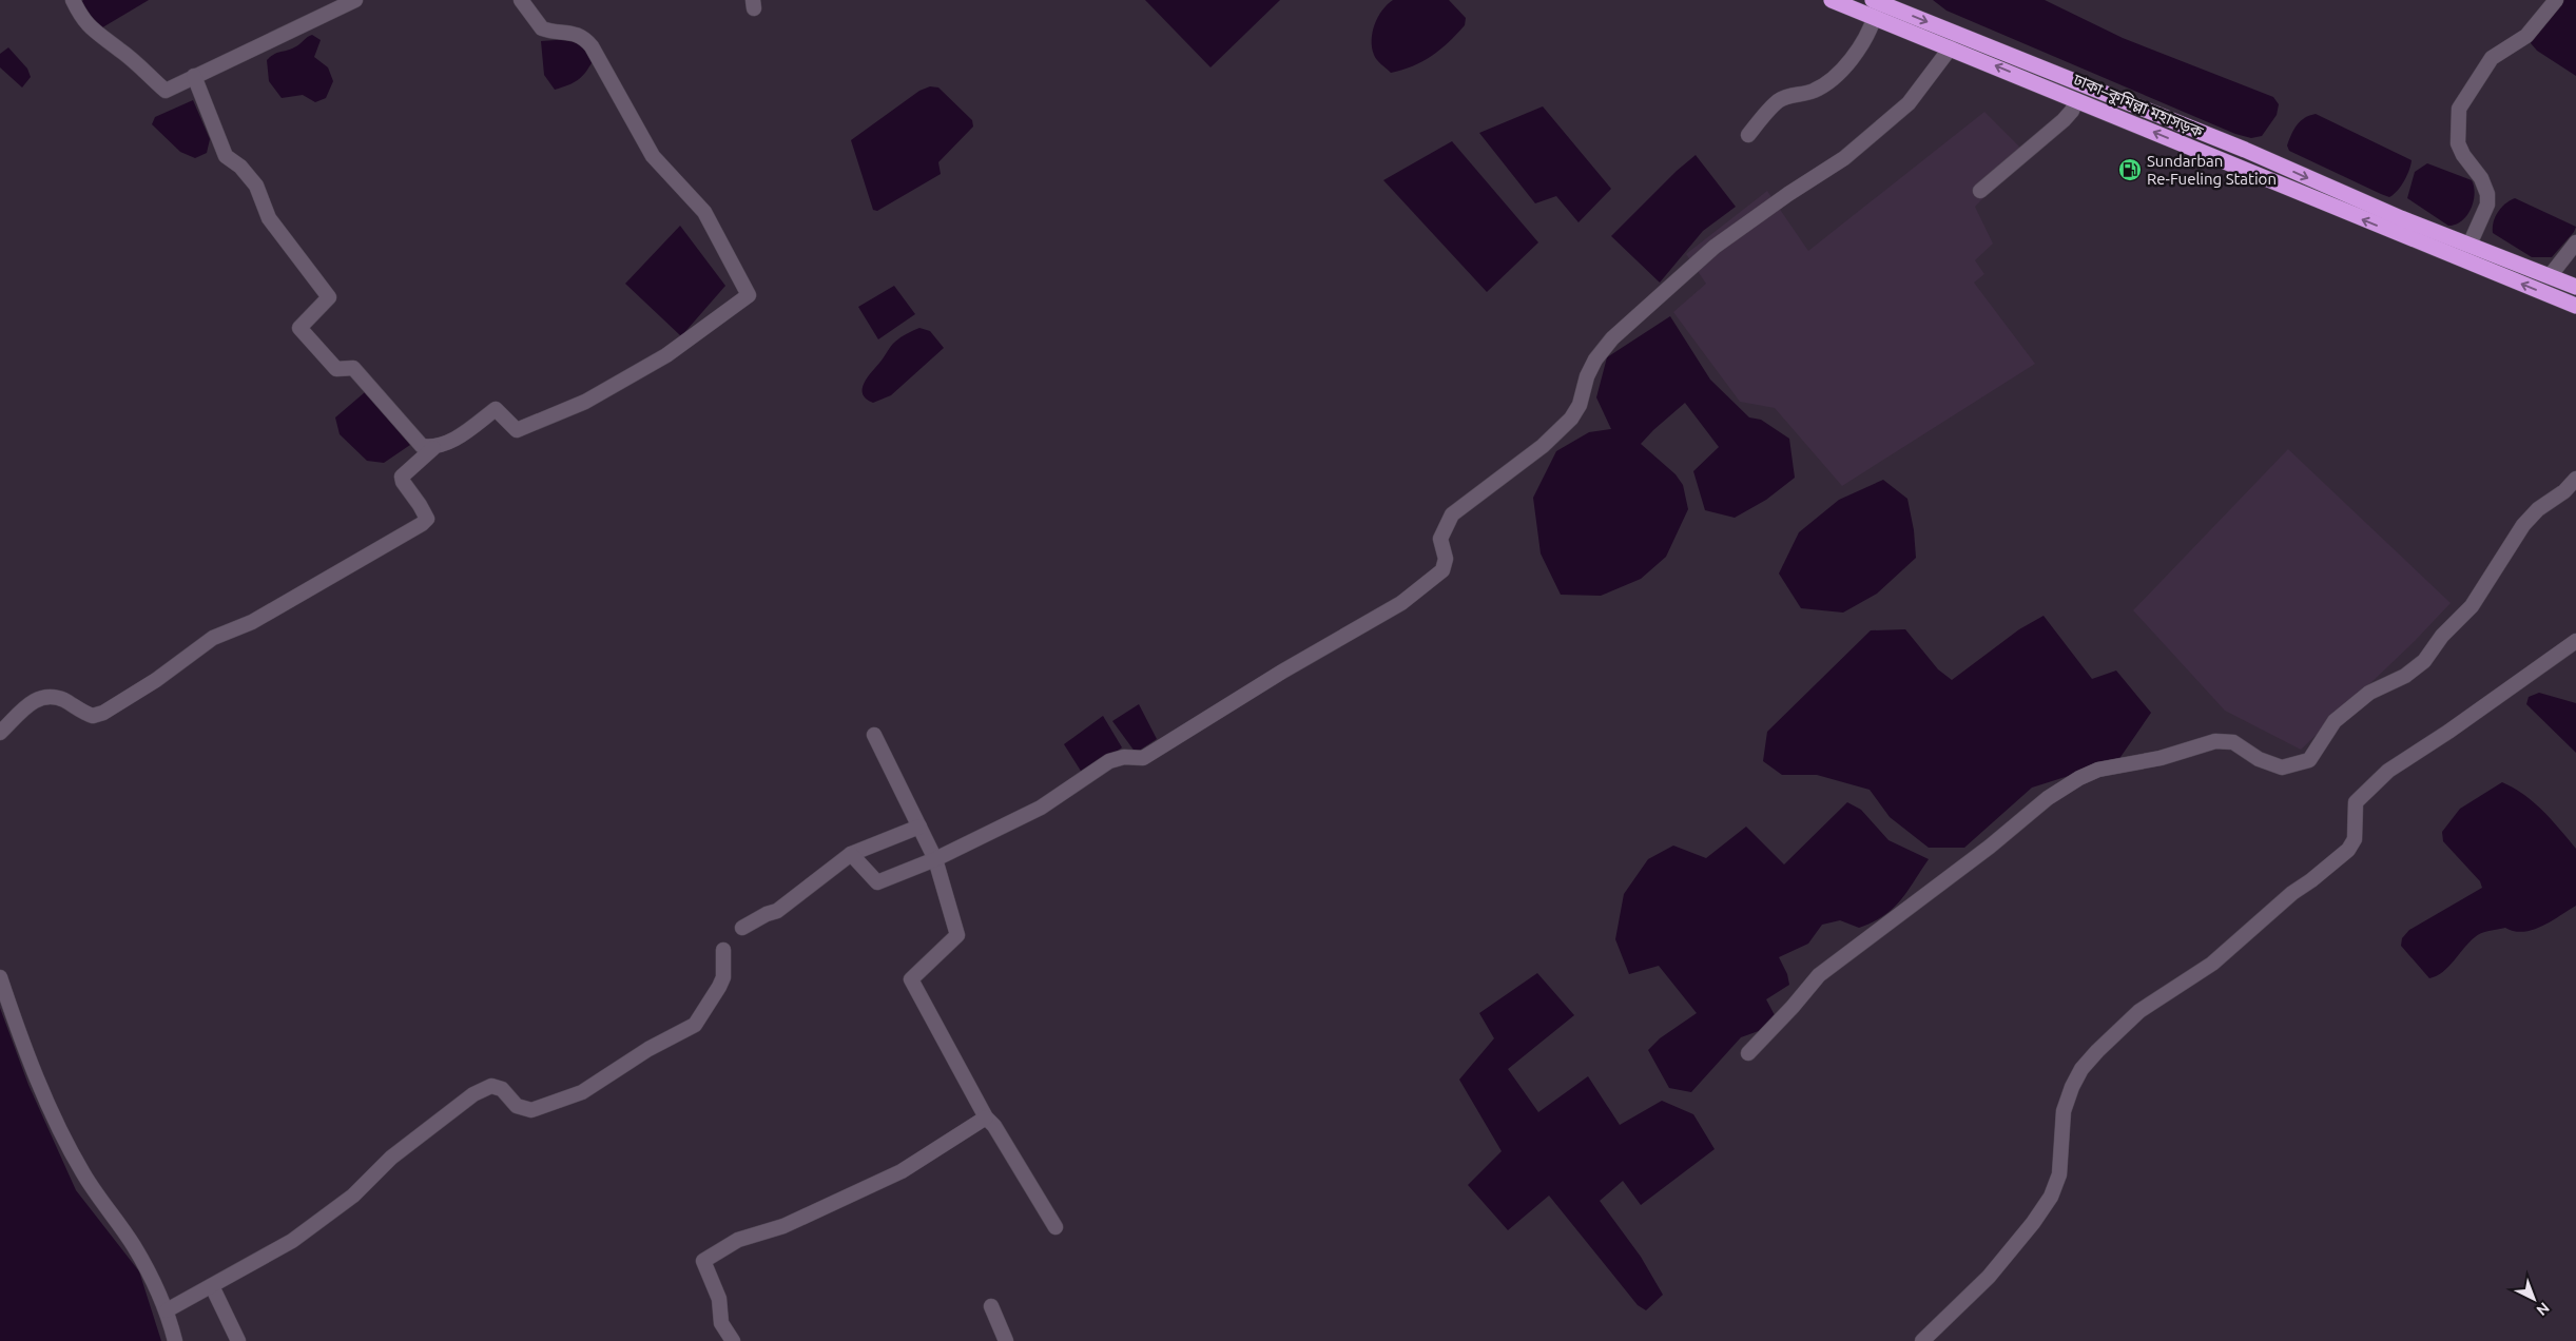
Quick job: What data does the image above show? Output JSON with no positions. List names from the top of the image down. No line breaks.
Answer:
{"streets":{"highway":["ঢাকা–কুমিল্লা মহাসড়ক"]},"places":{"fuel station":["Sundarban Re-Fueling Station"]},"north":"bottom right"}
